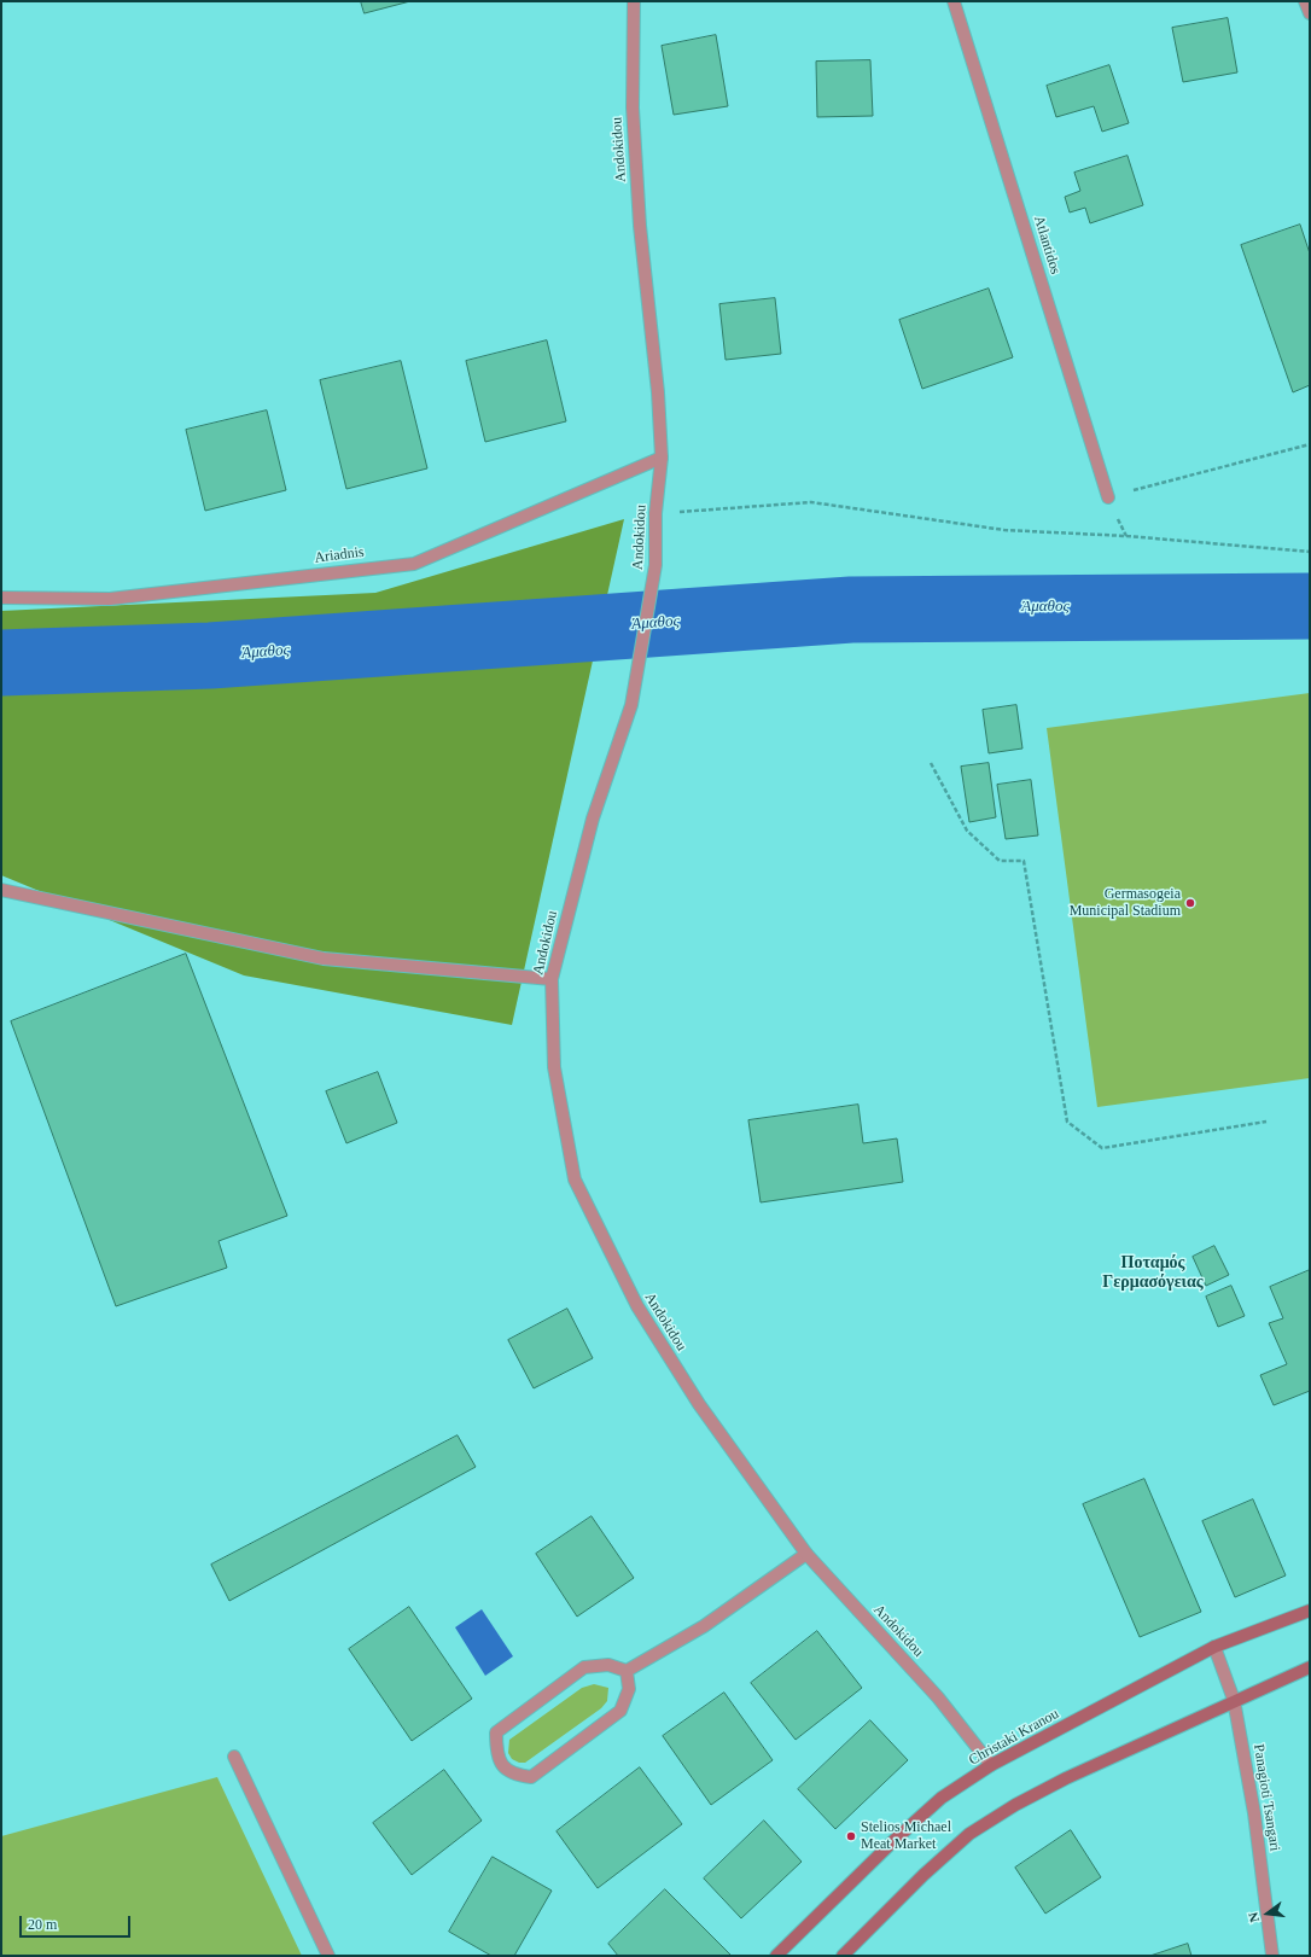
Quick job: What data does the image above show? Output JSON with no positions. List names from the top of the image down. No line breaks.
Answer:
{"streets":{"main road":["Christaki Kranou"],"street":["Andokidou","Atlantidos","Ariadnis","Panagioti Tsangari"]},"crossings":[["Andokidou","Ariadnis"],["Andokidou","Christaki Kranou"],["Christaki Kranou","Panagioti Tsangari"]],"districts":["Ποταμός Γερμασόγειας"],"water":["Άμαθος"],"places":["Germasogeia Municipal Stadium","Stelios Michael Meat Market"],"scale_bar":"20 m","north":"left"}
